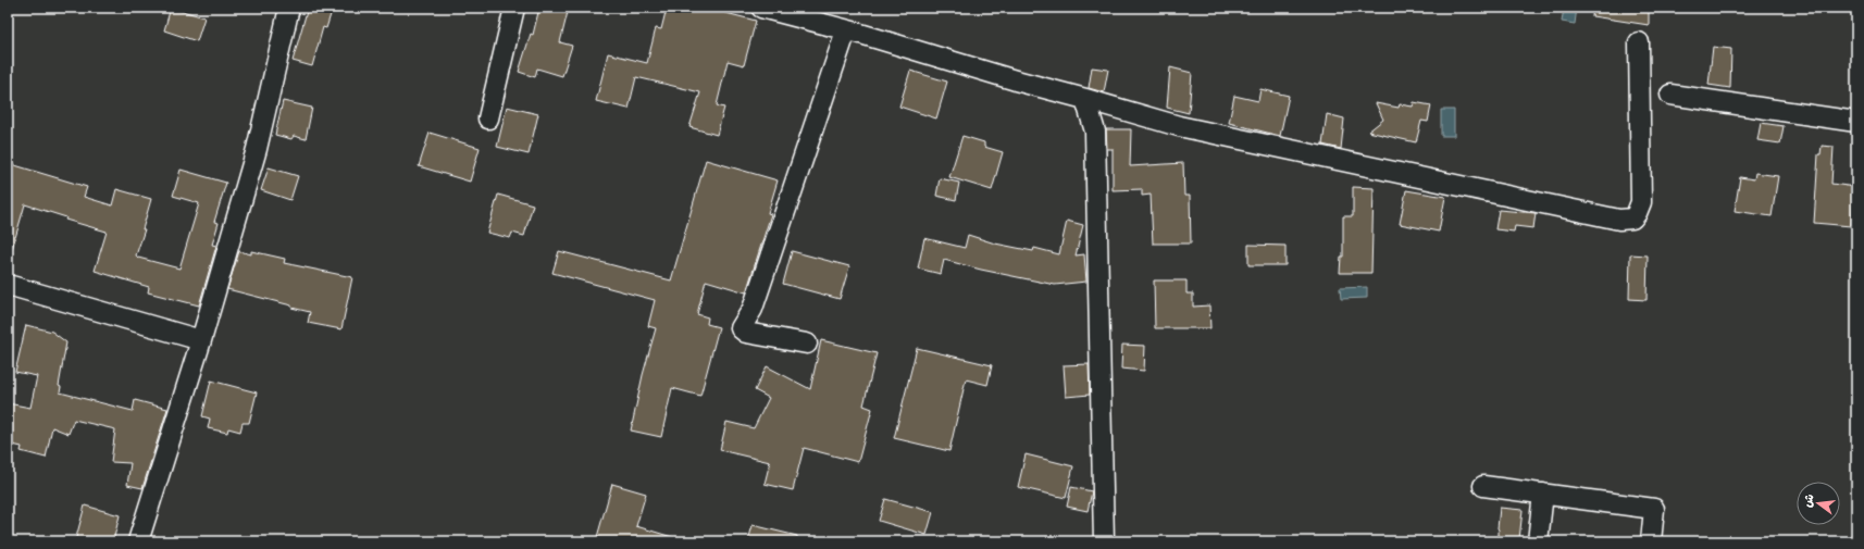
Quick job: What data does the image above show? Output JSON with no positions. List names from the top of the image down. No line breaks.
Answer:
{"north":"left"}
